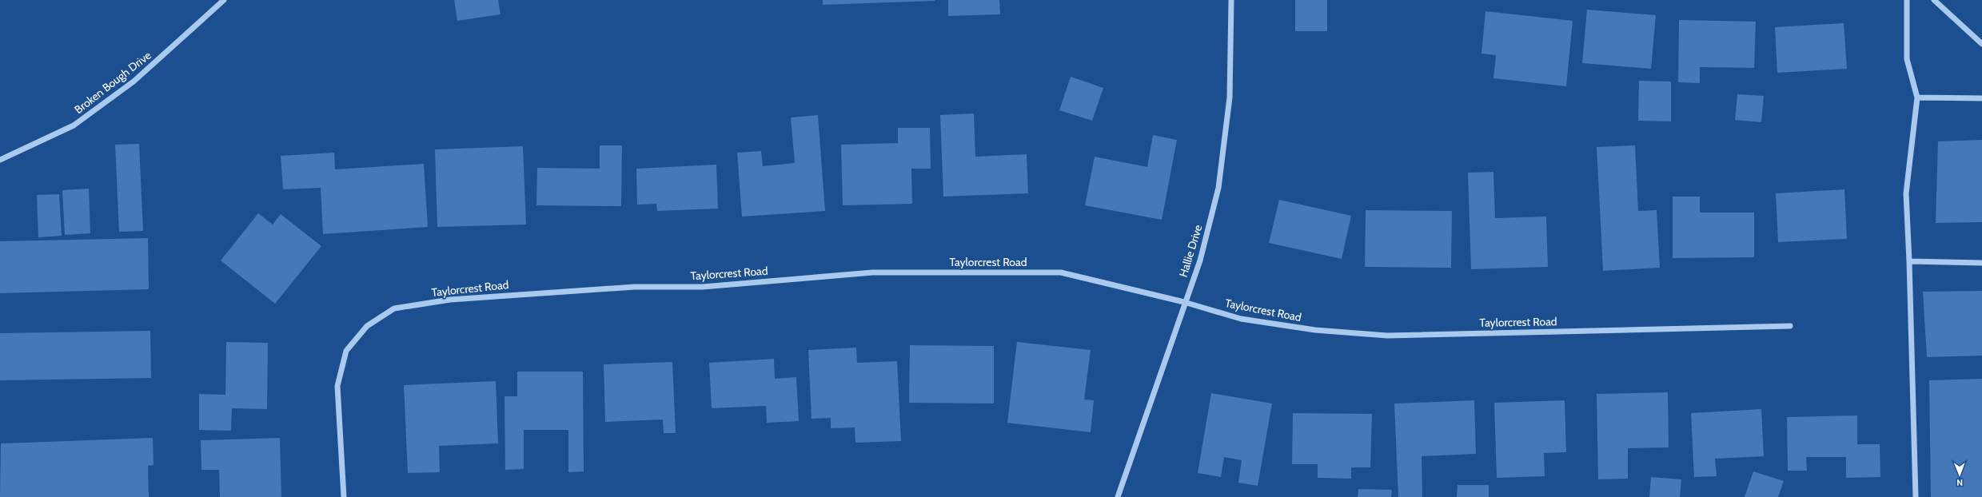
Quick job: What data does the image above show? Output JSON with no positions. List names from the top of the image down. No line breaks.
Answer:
{"streets":{"street":["Broken Bough Drive","Hallie Drive","Taylorcrest Road"]},"crossings":[["Hallie Drive","Taylorcrest Road"]],"north":"bottom"}
